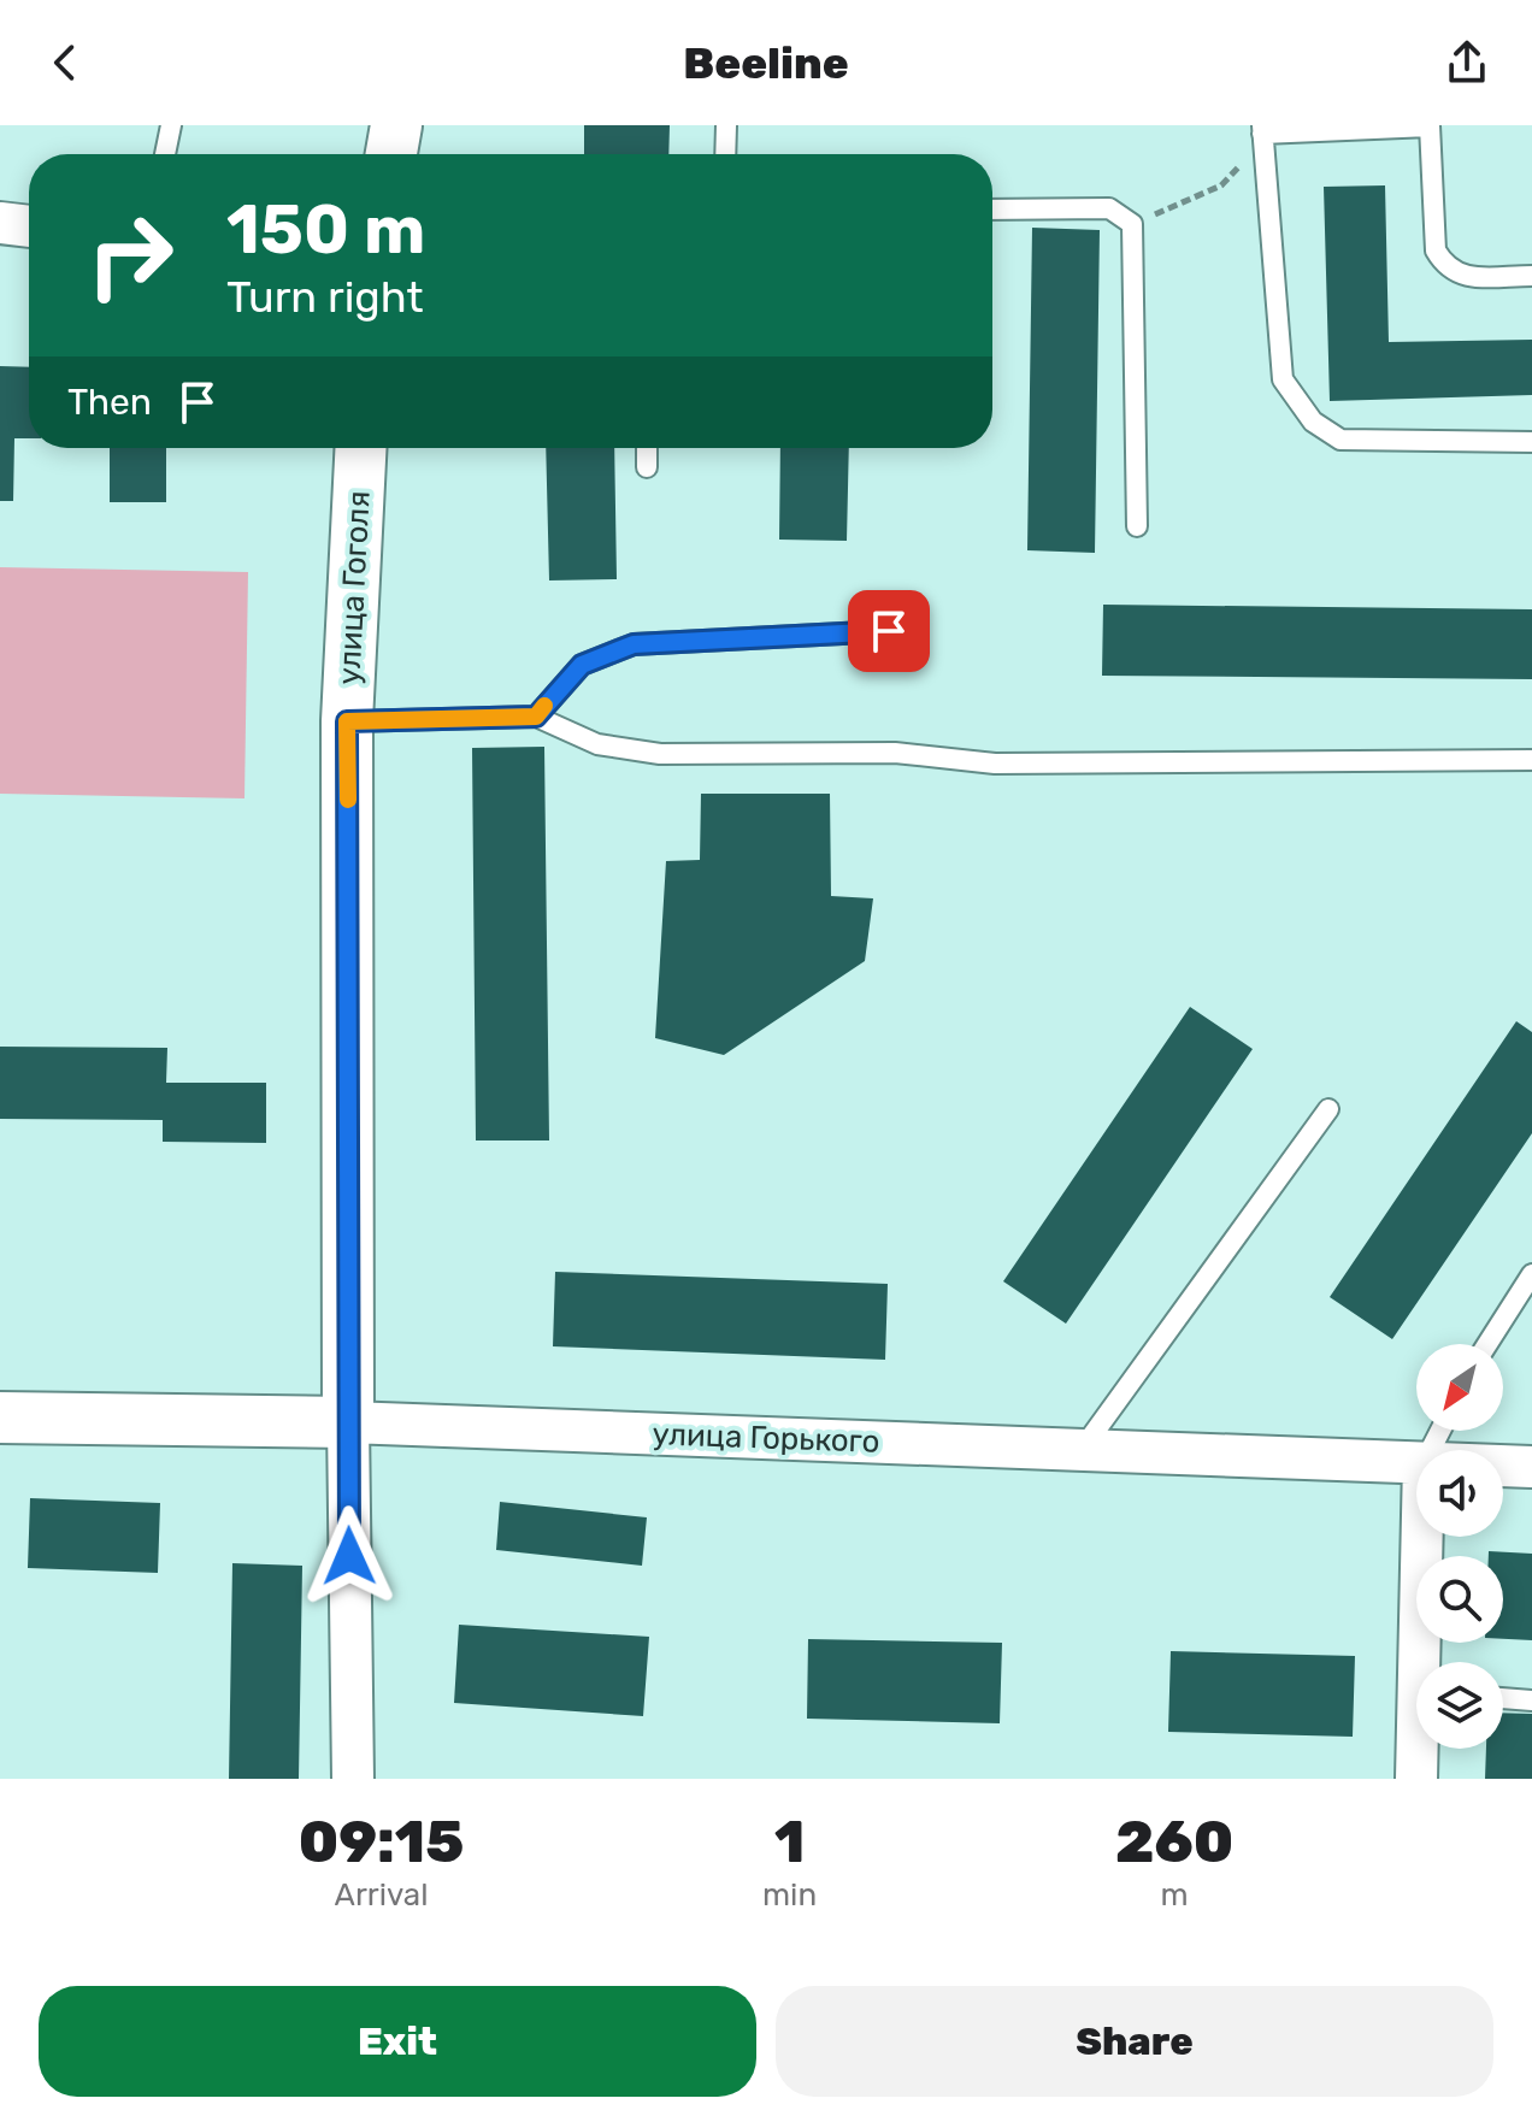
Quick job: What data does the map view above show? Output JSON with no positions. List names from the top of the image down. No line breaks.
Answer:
{"streets":{"street":["улица Гоголя","улица Горького"]},"crossings":[["улица Гоголя","улица Горького"]],"north":"bottom left","page":{"header":"Beeline","turn":["150 m","Turn right"],"then":"Then","eta":["09:15","Arrival","1","min","260","m"],"buttons":["Exit","Share"]}}
